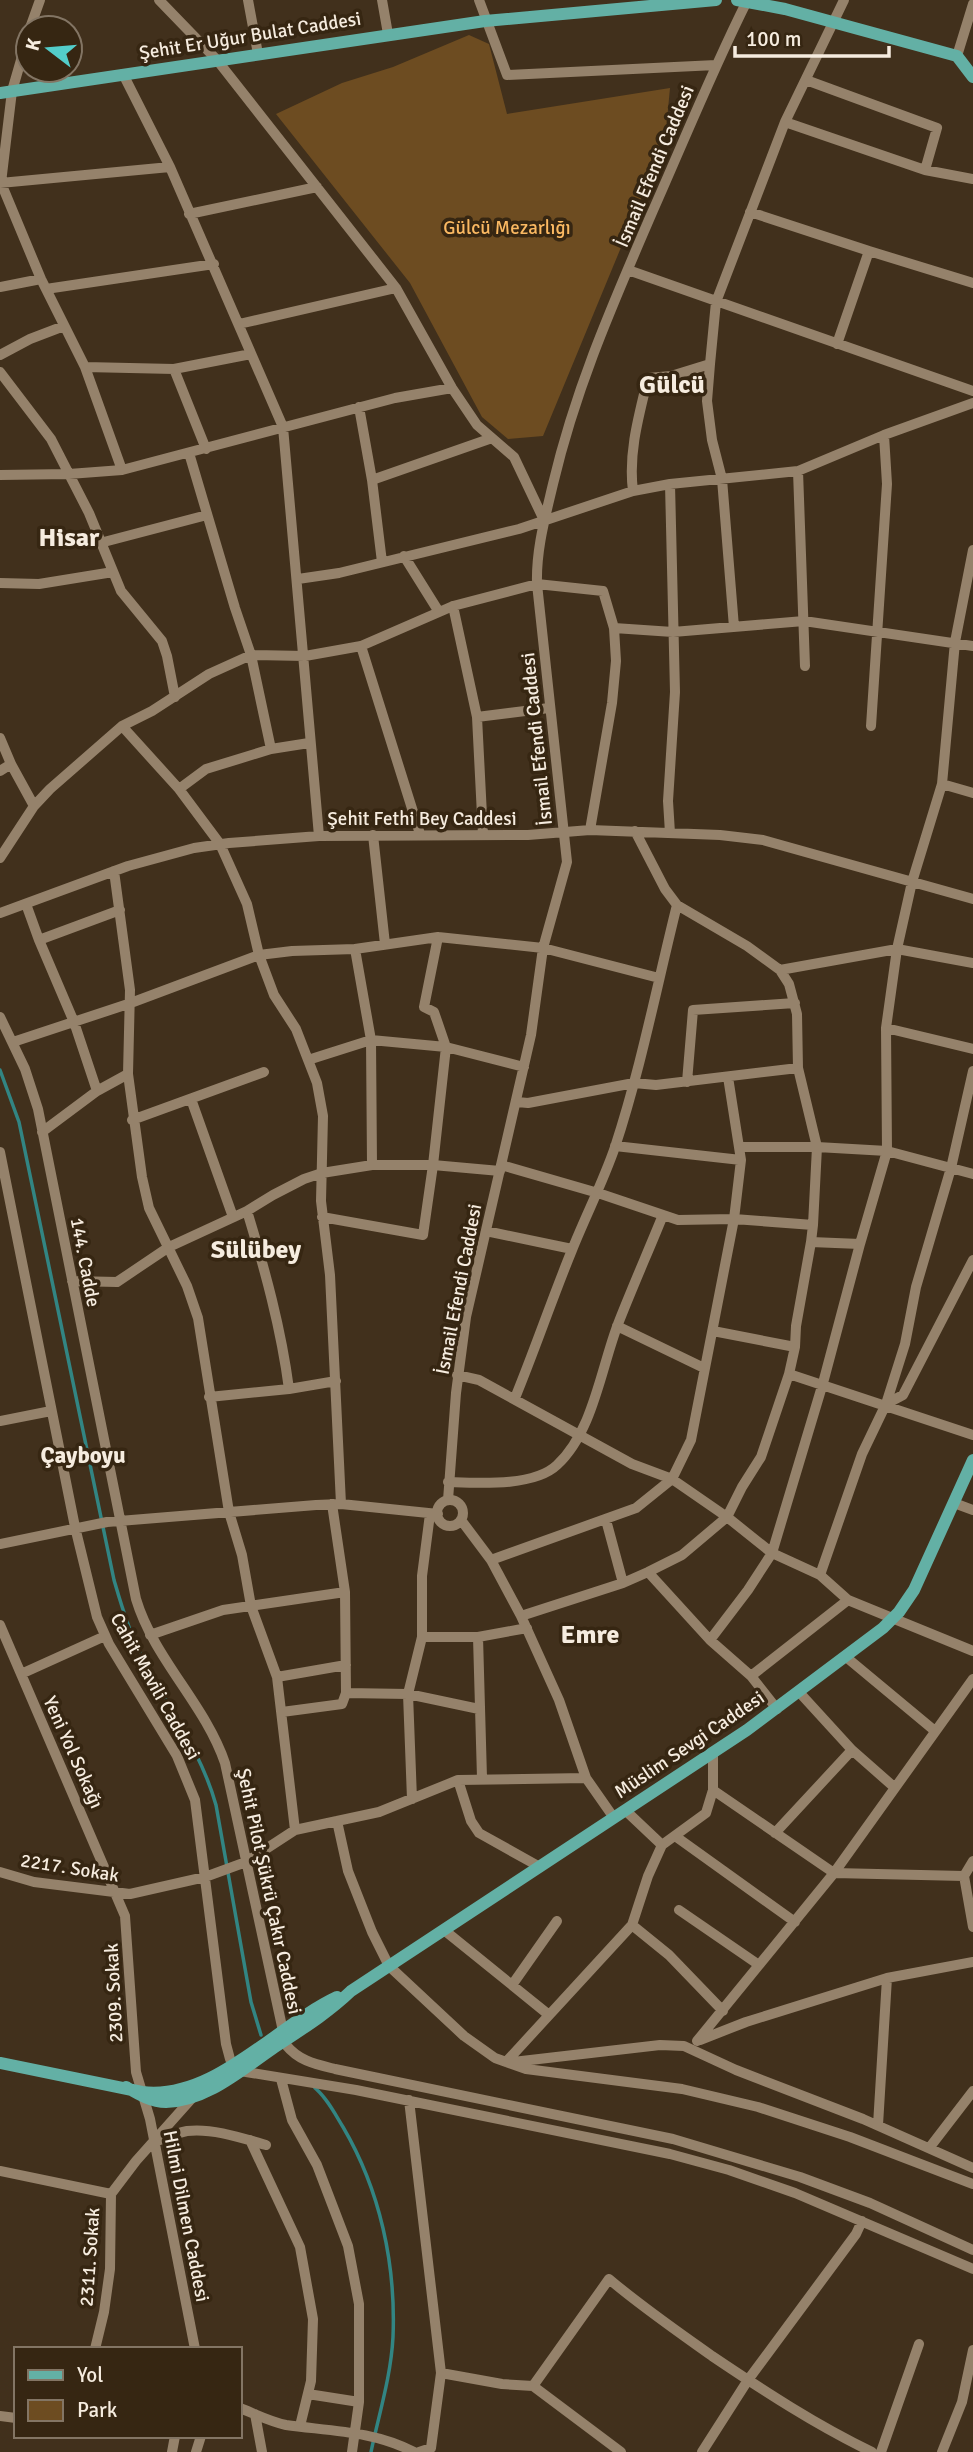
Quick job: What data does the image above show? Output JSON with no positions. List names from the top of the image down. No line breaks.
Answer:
{"streets":{"main road":["Şehit Er Uğur Bulat Caddesi","Müslim Sevgi Caddesi"],"street":["İsmail Efendi Caddesi","Şehit Fethi Bey Caddesi","144. Cadde","Cahit Mavili Caddesi","Yeni Yol Sokağı","2217. Sokak","Şehit Pilot Şükrü Çakır Caddesi","2309. Sokak","Hilmi Dilmen Caddesi","2311. Sokak"]},"crossings":[["İsmail Efendi Caddesi","Şehit Fethi Bey Caddesi"],["144. Cadde","Şehit Pilot Şükrü Çakır Caddesi"],["Cahit Mavili Caddesi","Müslim Sevgi Caddesi"],["Cahit Mavili Caddesi","2217. Sokak"],["Müslim Sevgi Caddesi","Şehit Pilot Şükrü Çakır Caddesi"],["Müslim Sevgi Caddesi","2309. Sokak"],["Müslim Sevgi Caddesi","Hilmi Dilmen Caddesi"],["Müslim Sevgi Caddesi","2311. Sokak"],["Yeni Yol Sokağı","2217. Sokak"],["Yeni Yol Sokağı","2309. Sokak"],["2217. Sokak","Şehit Pilot Şükrü Çakır Caddesi"],["2217. Sokak","2309. Sokak"],["2309. Sokak","Hilmi Dilmen Caddesi"],["Hilmi Dilmen Caddesi","2311. Sokak"]],"districts":["Gülcü","Hisar","Sülübey","Çayboyu","Emre"],"parks":["Gülcü Mezarlığı"],"legend":["Yol","Park"],"scale_bar":"100 m","north":"left"}
